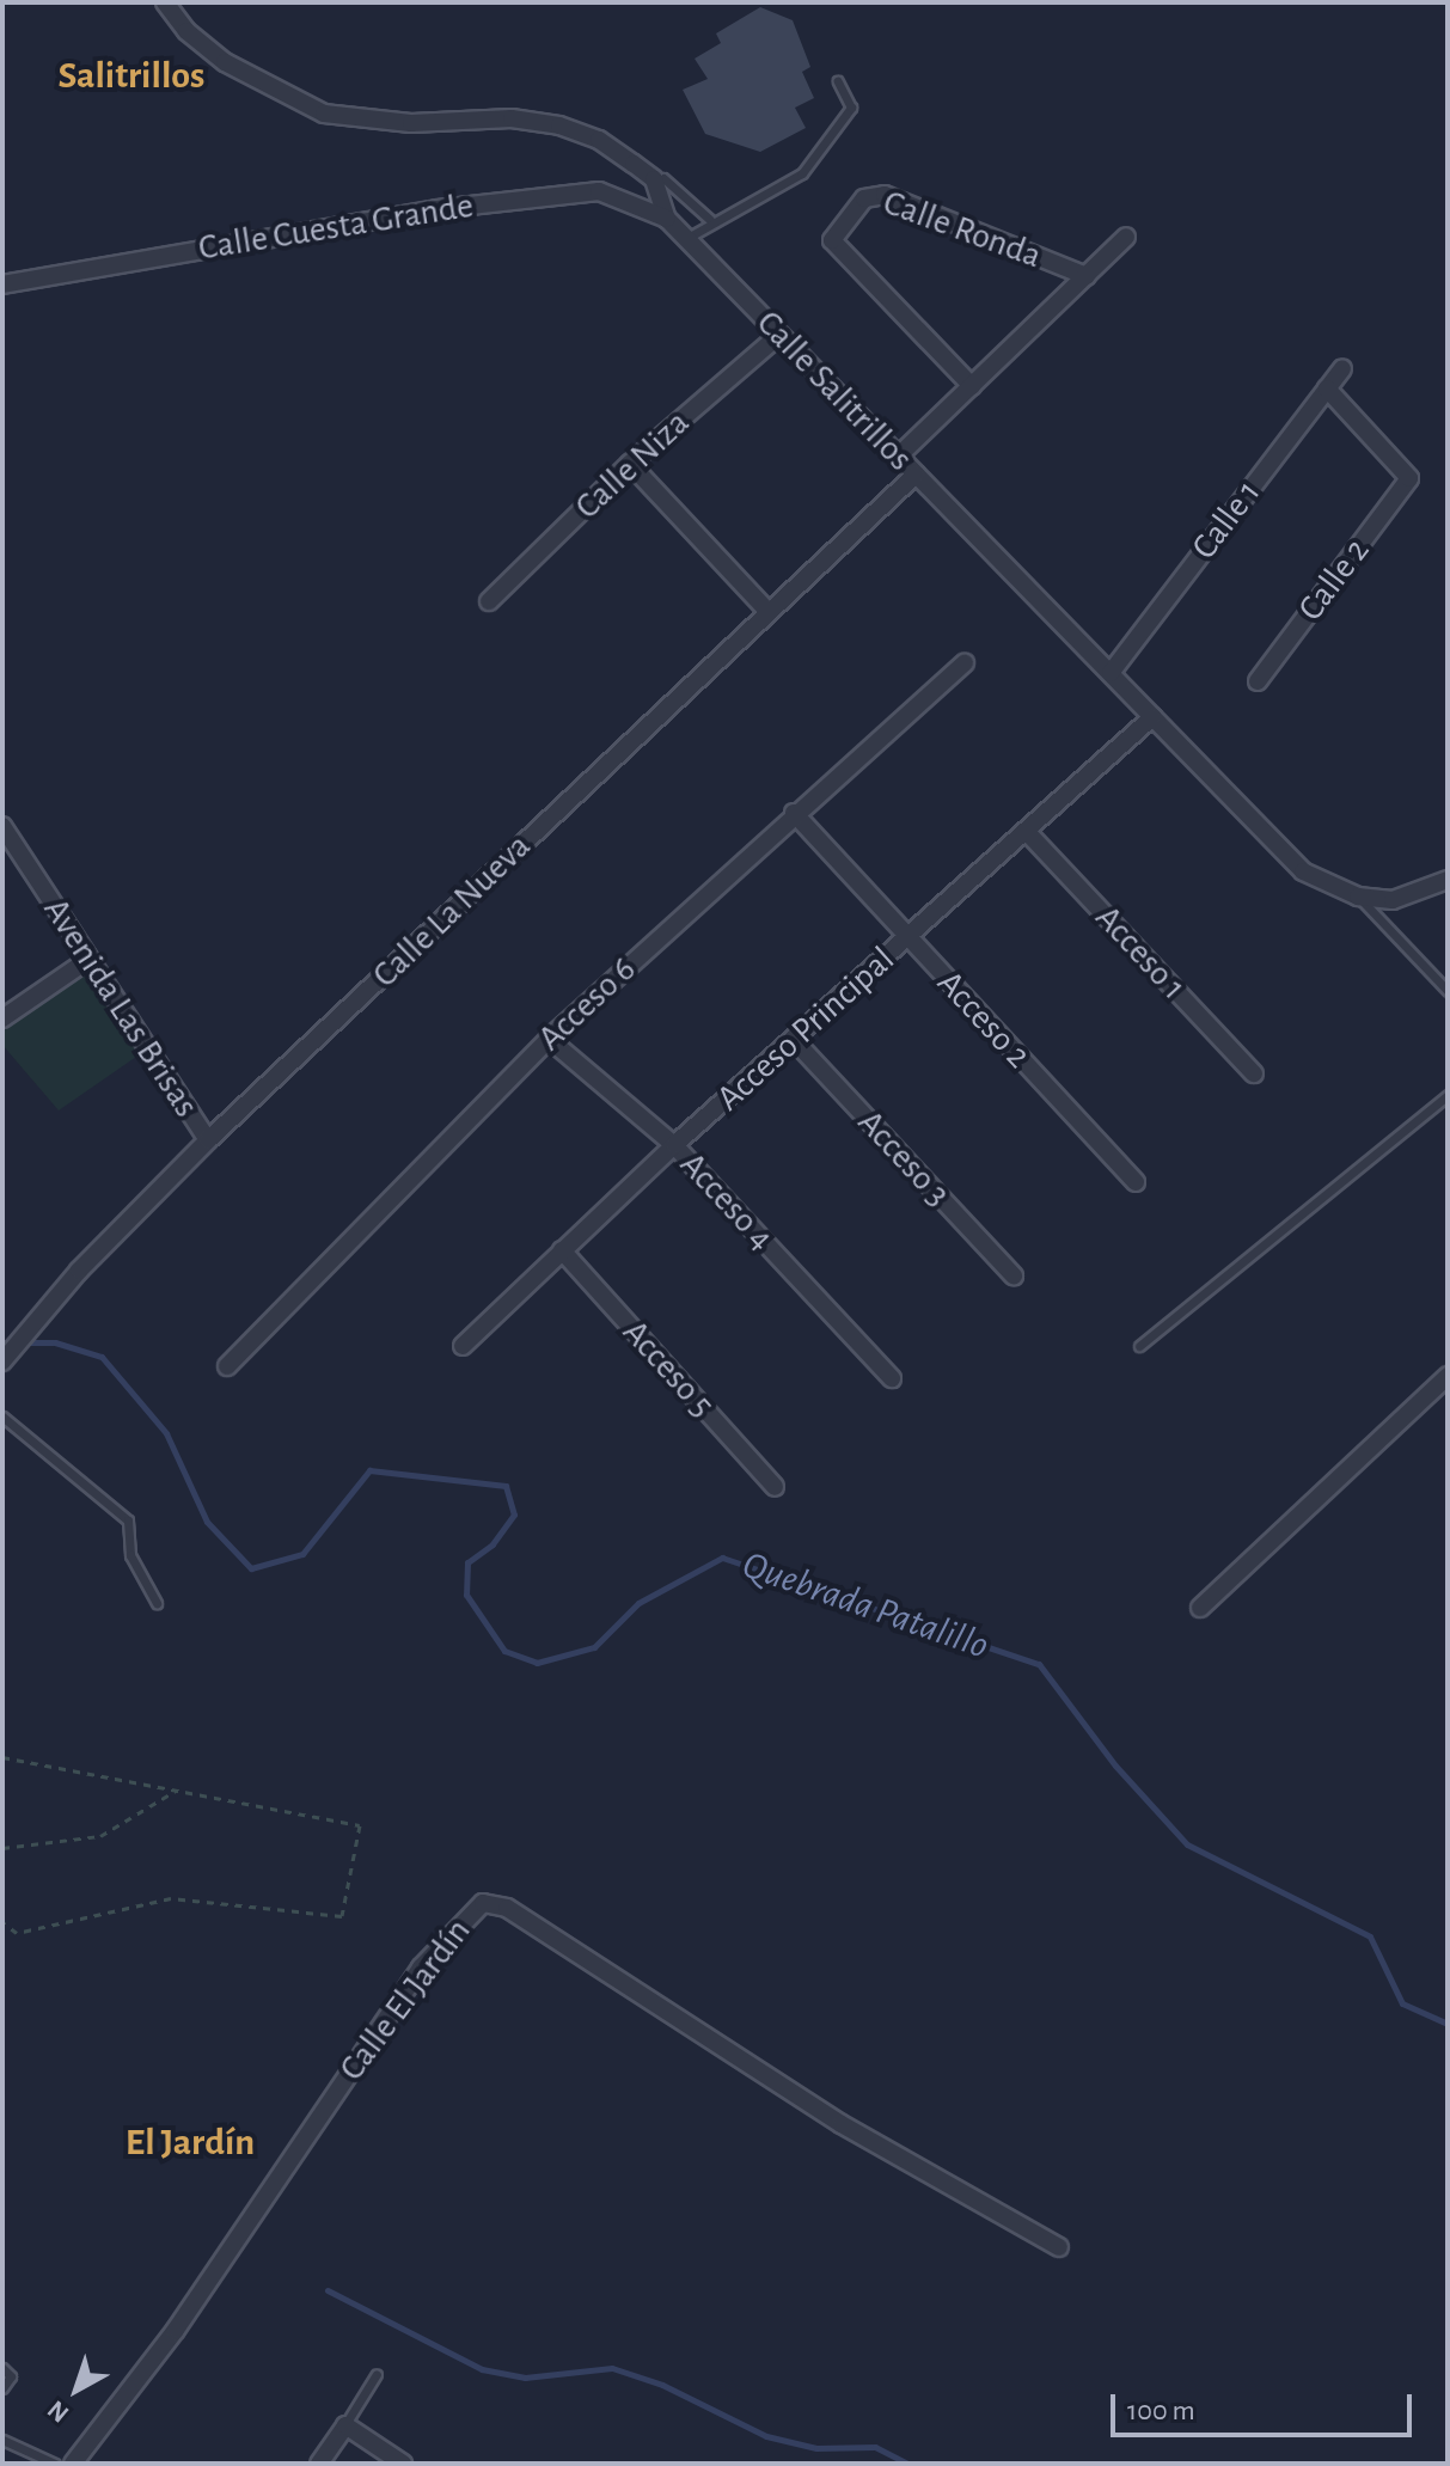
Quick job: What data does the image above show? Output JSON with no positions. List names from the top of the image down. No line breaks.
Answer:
{"streets":{"street":["Calle Cuesta Grande","Calle Ronda","Calle Salitrillos","Calle Niza","Calle 1","Calle 2","Calle La Nueva","Acceso 1","Acceso 6","Avenida Las Brisas","Acceso 2","Acceso Principal","Acceso 3","Acceso 4","Acceso 5","Calle El Jardín"]},"crossings":[["Calle Cuesta Grande","Calle Salitrillos"],["Calle Salitrillos","Calle Niza"],["Calle Salitrillos","Calle 1"],["Calle Salitrillos","Calle La Nueva"],["Calle Salitrillos","Acceso Principal"],["Calle 1","Calle 2"],["Calle La Nueva","Avenida Las Brisas"],["Acceso 1","Acceso Principal"],["Acceso 6","Acceso 2"],["Acceso 6","Acceso 4"],["Acceso 2","Acceso Principal"],["Acceso Principal","Acceso 3"],["Acceso Principal","Acceso 4"],["Acceso Principal","Acceso 5"]],"districts":["Salitrillos","El Jardín"],"water":["Quebrada Patalillo"],"scale_bar":"100 m","north":"bottom left"}
